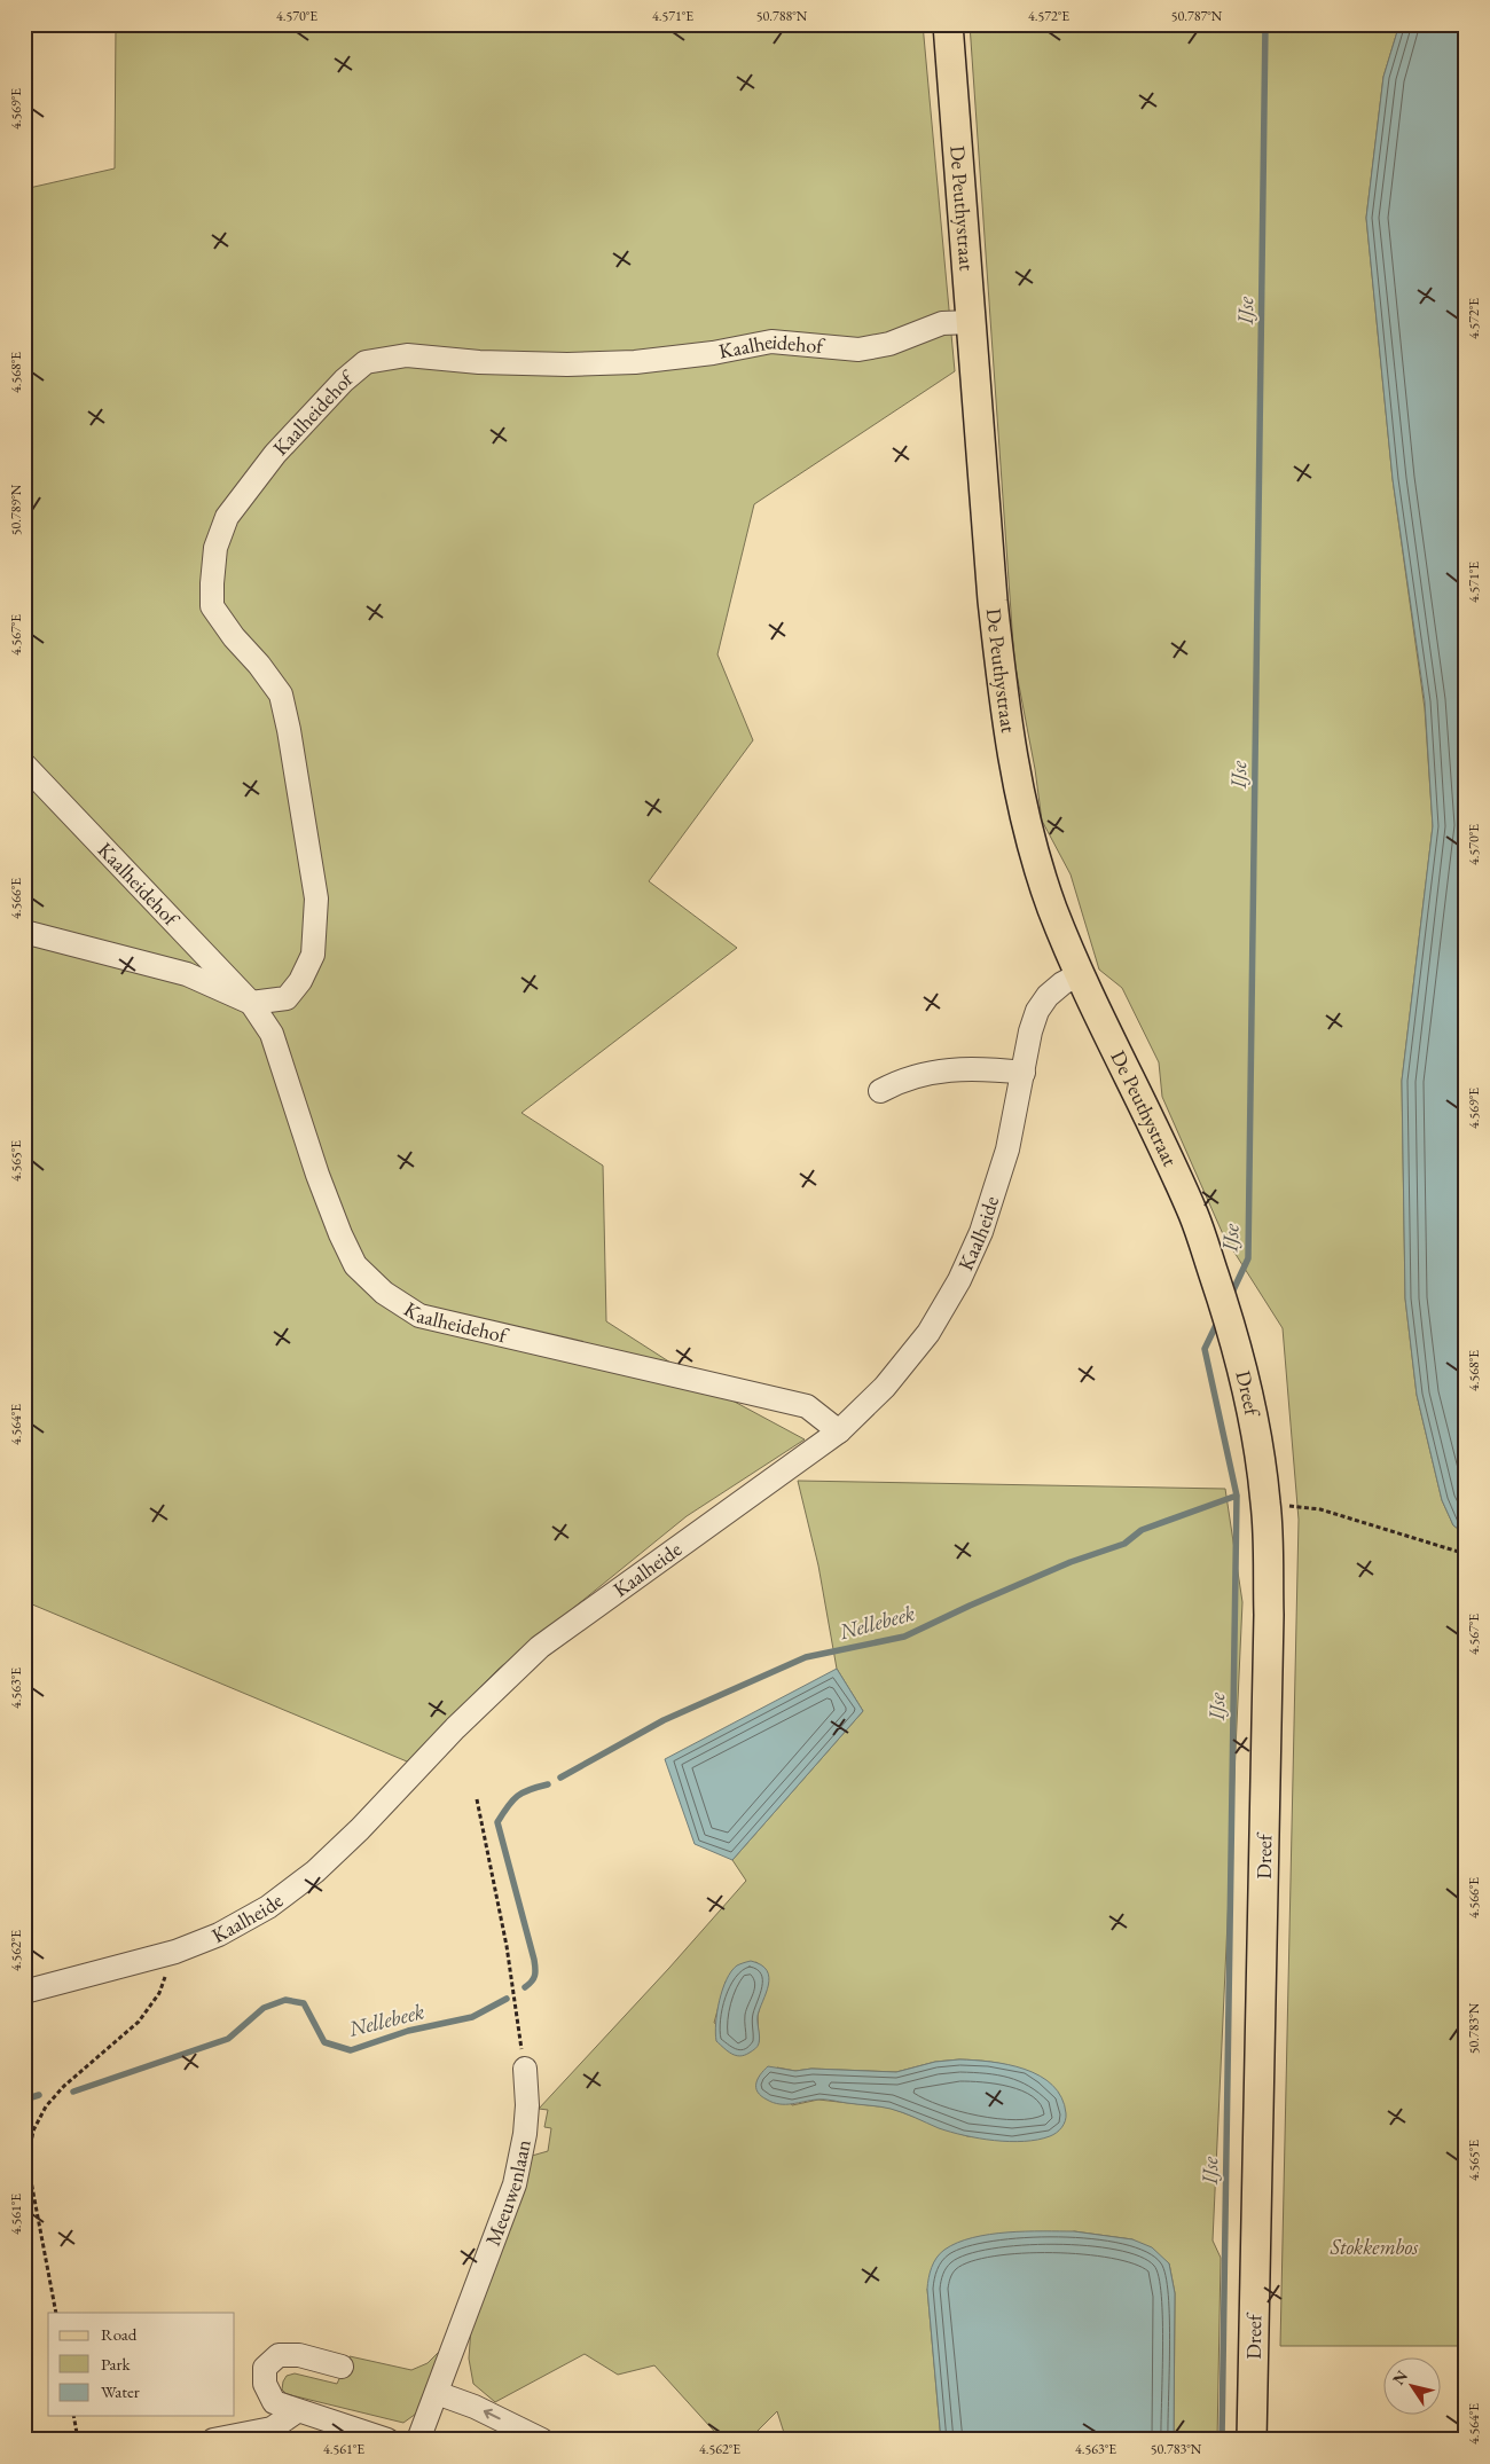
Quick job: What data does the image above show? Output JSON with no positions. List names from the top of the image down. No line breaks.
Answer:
{"streets":{"main road":["De Peuthystraat","Dreef"],"street":["Kaalheidehof","Kaalheide","Meeuwenlaan"]},"crossings":[["De Peuthystraat","Kaalheidehof"],["De Peuthystraat","Kaalheide"],["De Peuthystraat","Dreef"],["Kaalheidehof","Kaalheide"]],"water":["IJse","Nellebeek"],"parks":["Stokkembos"],"legend":["Road","Park","Water"],"north":"top left","coordinates":["4.570°E","4.571°E","50.788°N","4.572°E","50.787°N","4.569°E","4.568°E","50.789°N","4.567°E","4.566°E","4.565°E","4.564°E","4.563°E","4.562°E","50.783°N","4.561°E"]}
